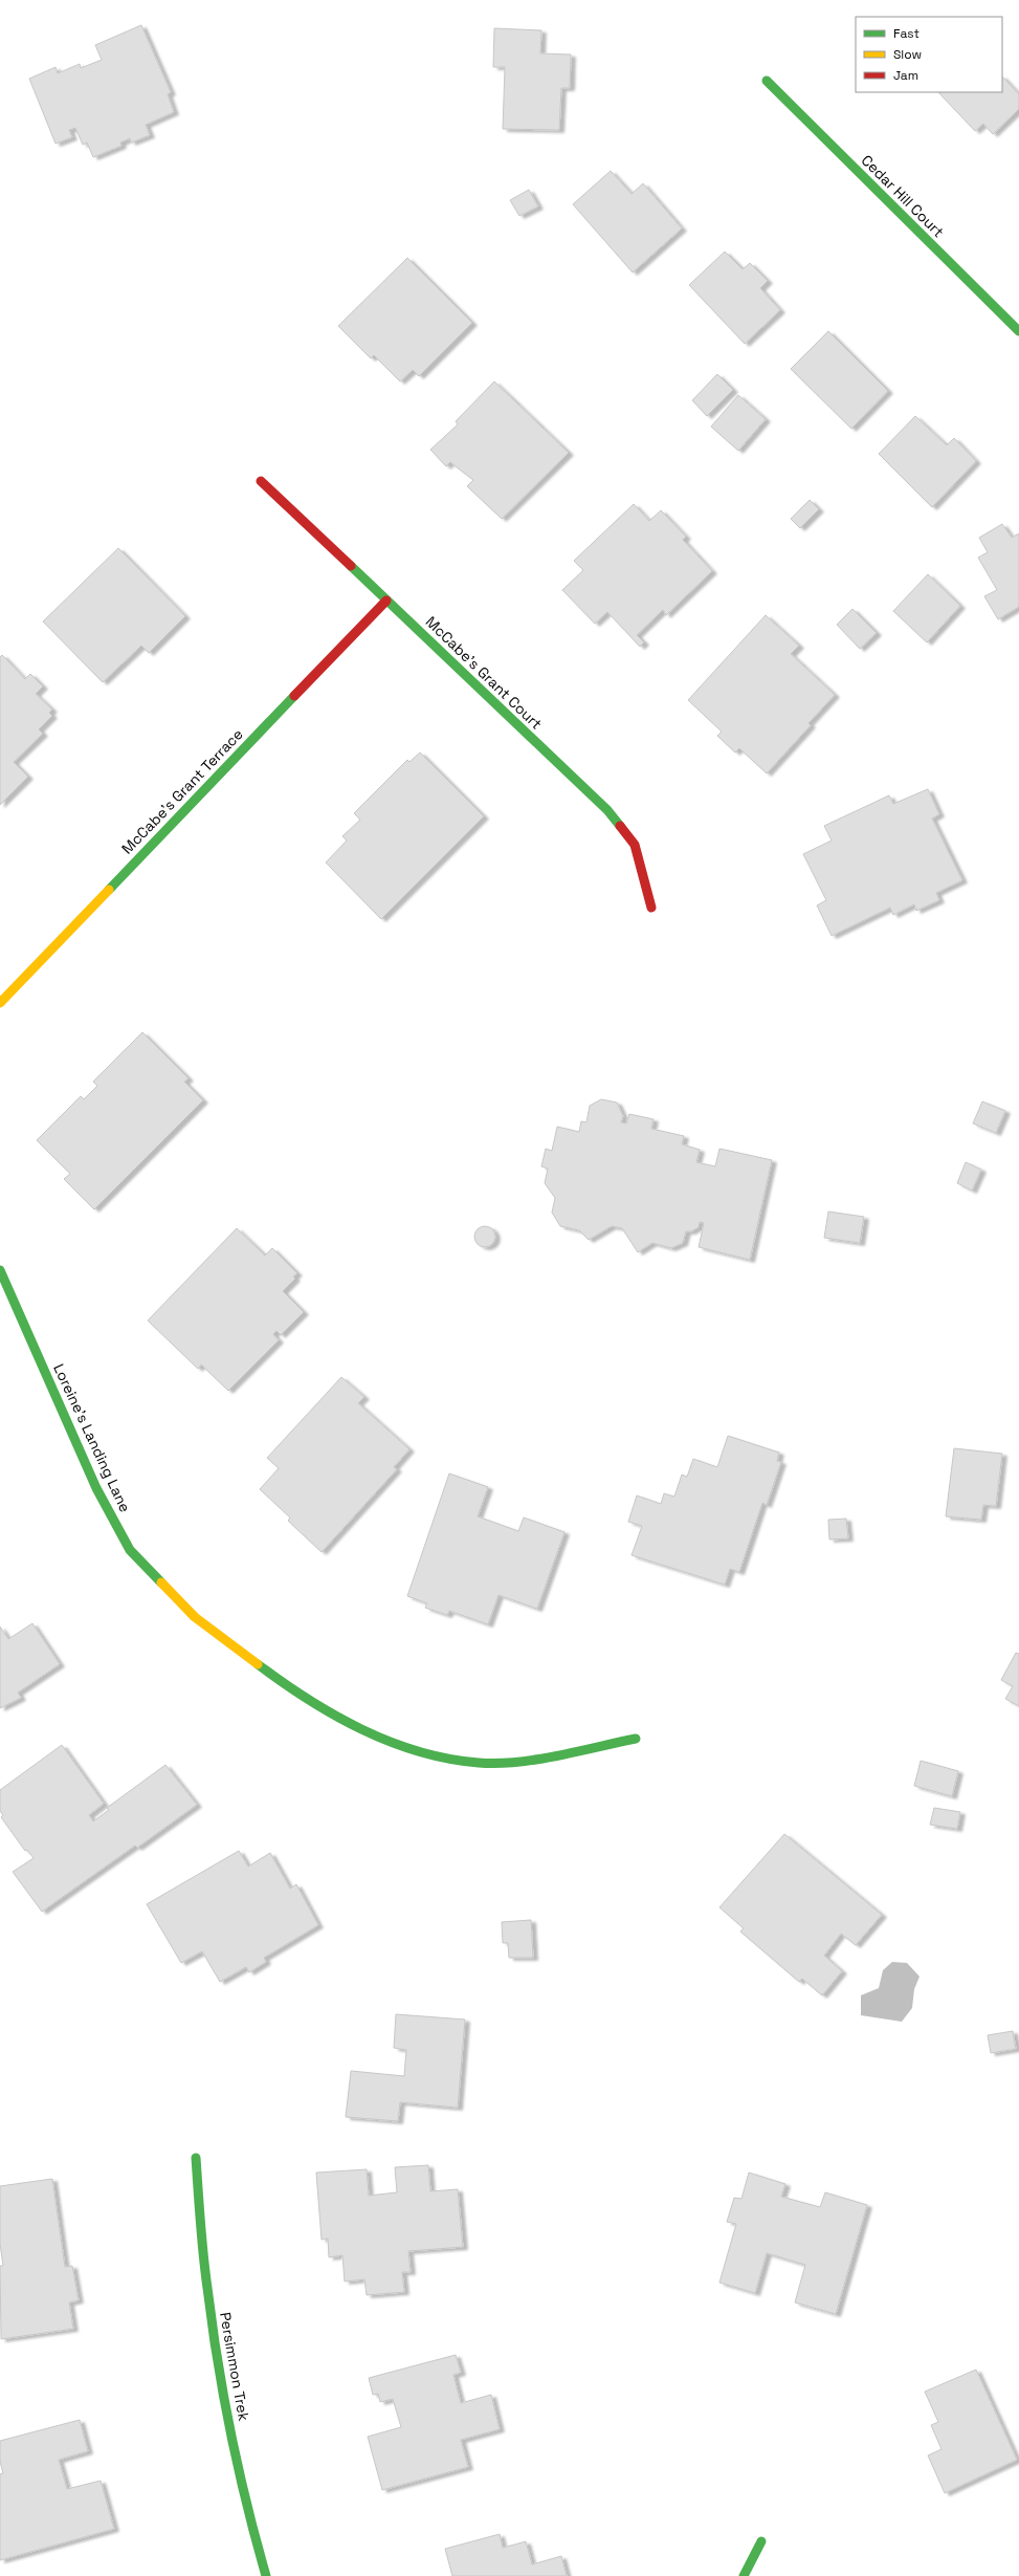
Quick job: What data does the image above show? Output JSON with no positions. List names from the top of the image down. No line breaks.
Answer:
{"streets":{"street":["Cedar Hill Court","McCabe's Grant Court","McCabe's Grant Terrace","Loreine's Landing Lane","Persimmon Trek"]},"crossings":[["McCabe's Grant Court","McCabe's Grant Terrace"]],"legend":["Fast","Slow","Jam"]}
